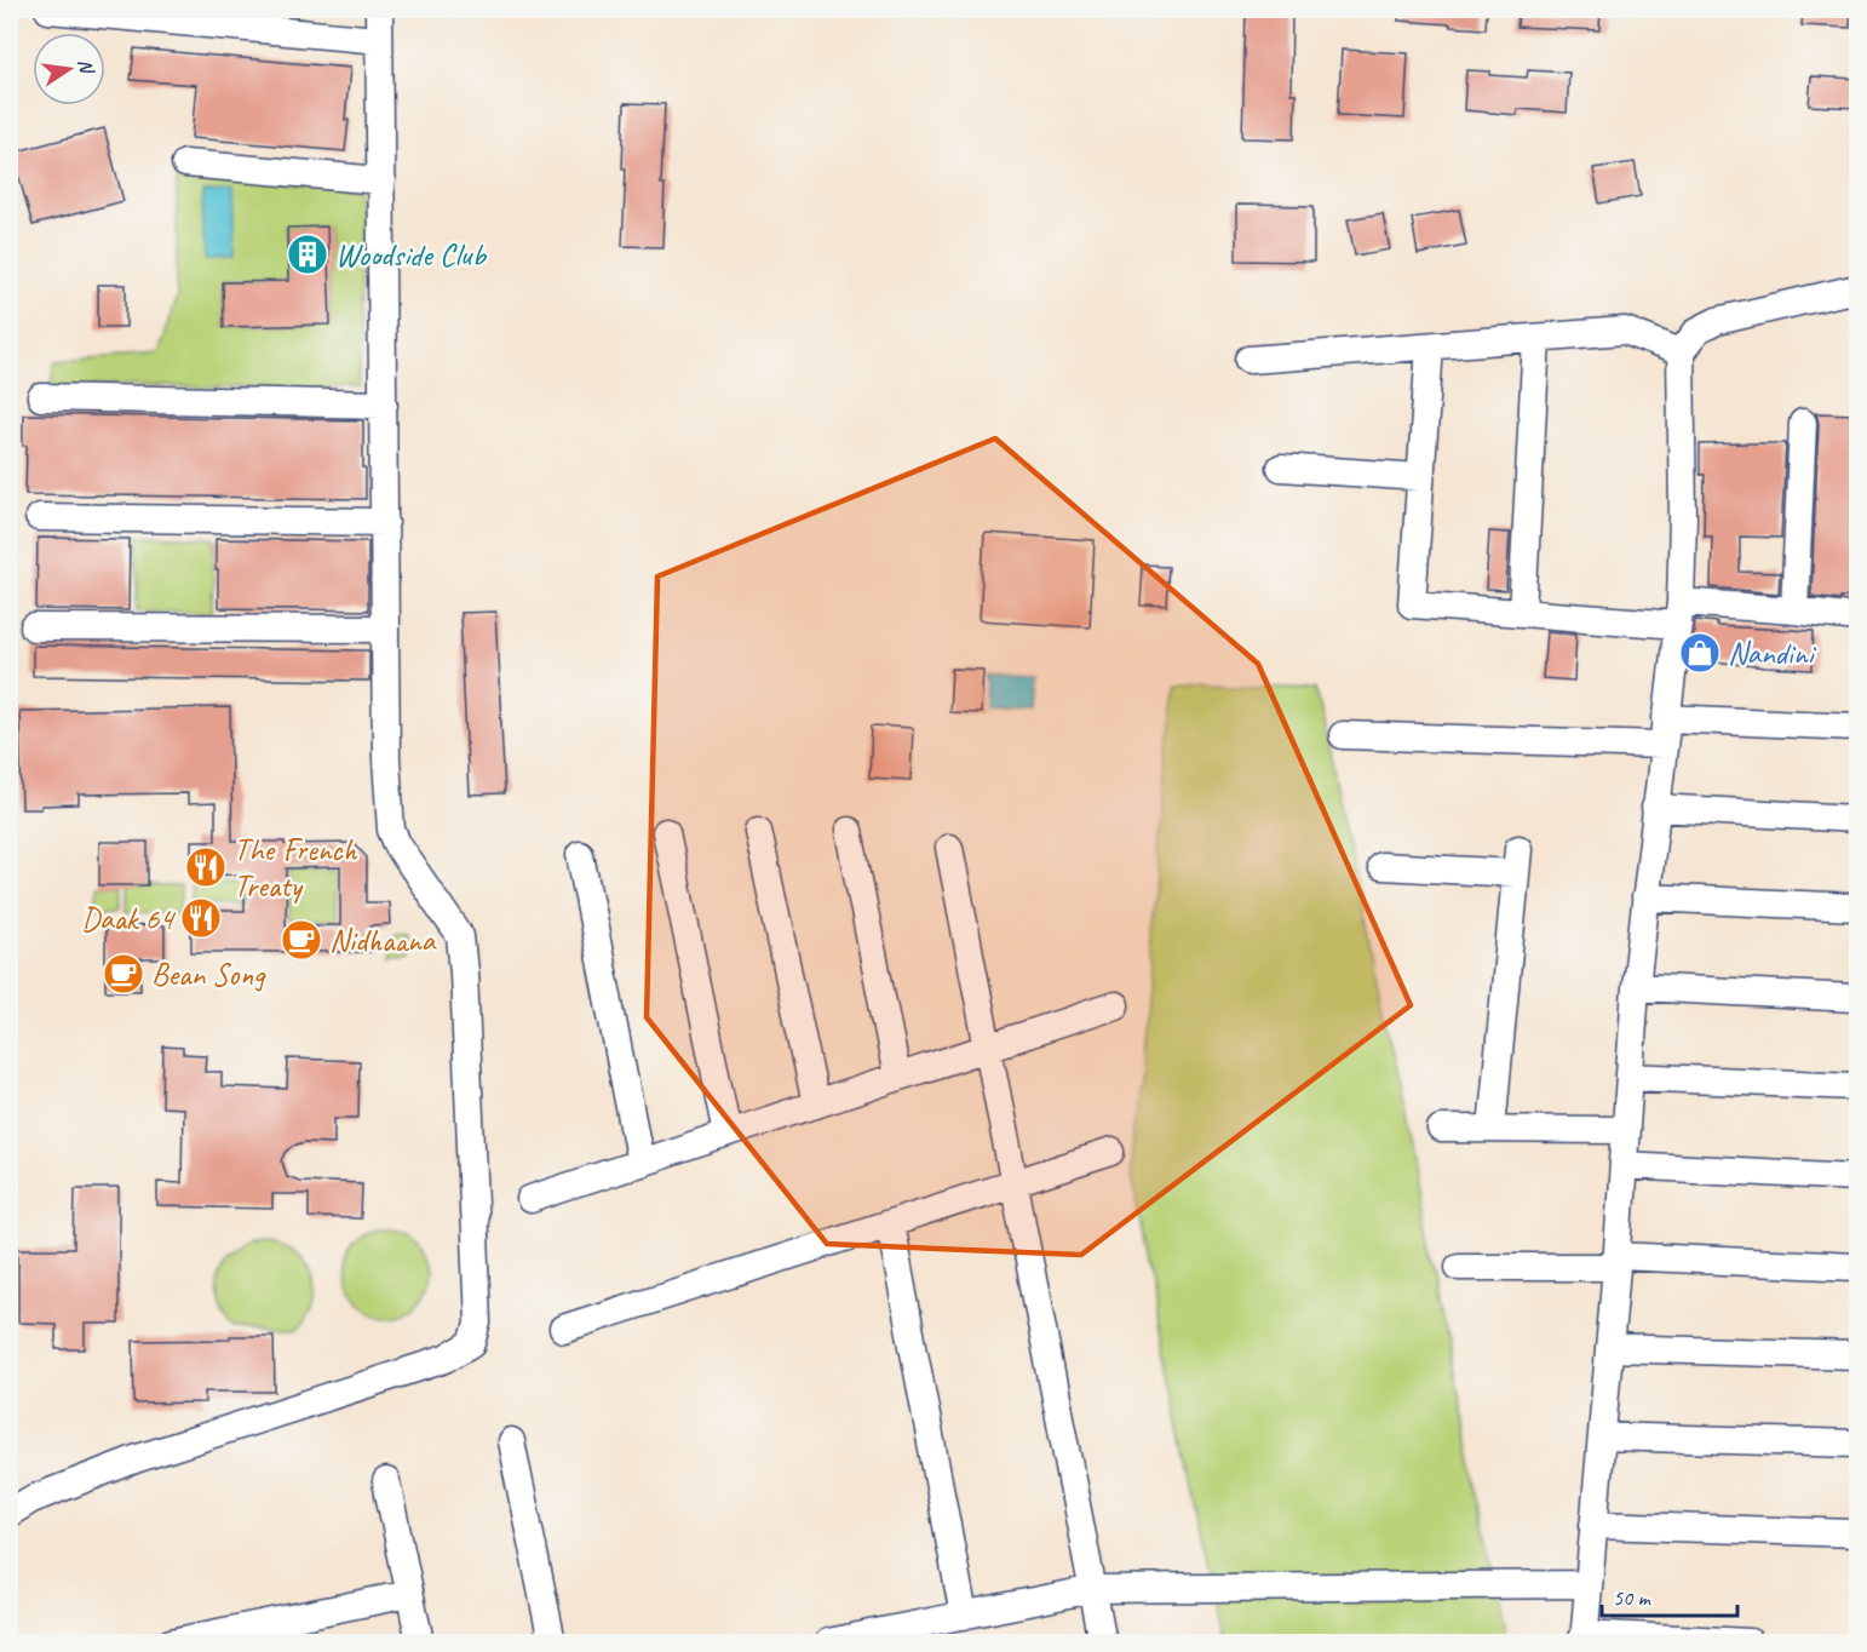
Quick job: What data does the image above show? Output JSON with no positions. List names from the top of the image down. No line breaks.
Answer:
{"places":{"building":["Woodside Club"],"shop":["Nandini"],"restaurant":["The French Treaty","Daak 64"],"cafe":["Nidhaana","Bean Song"]},"scale_bar":"50 m","north":"right"}
